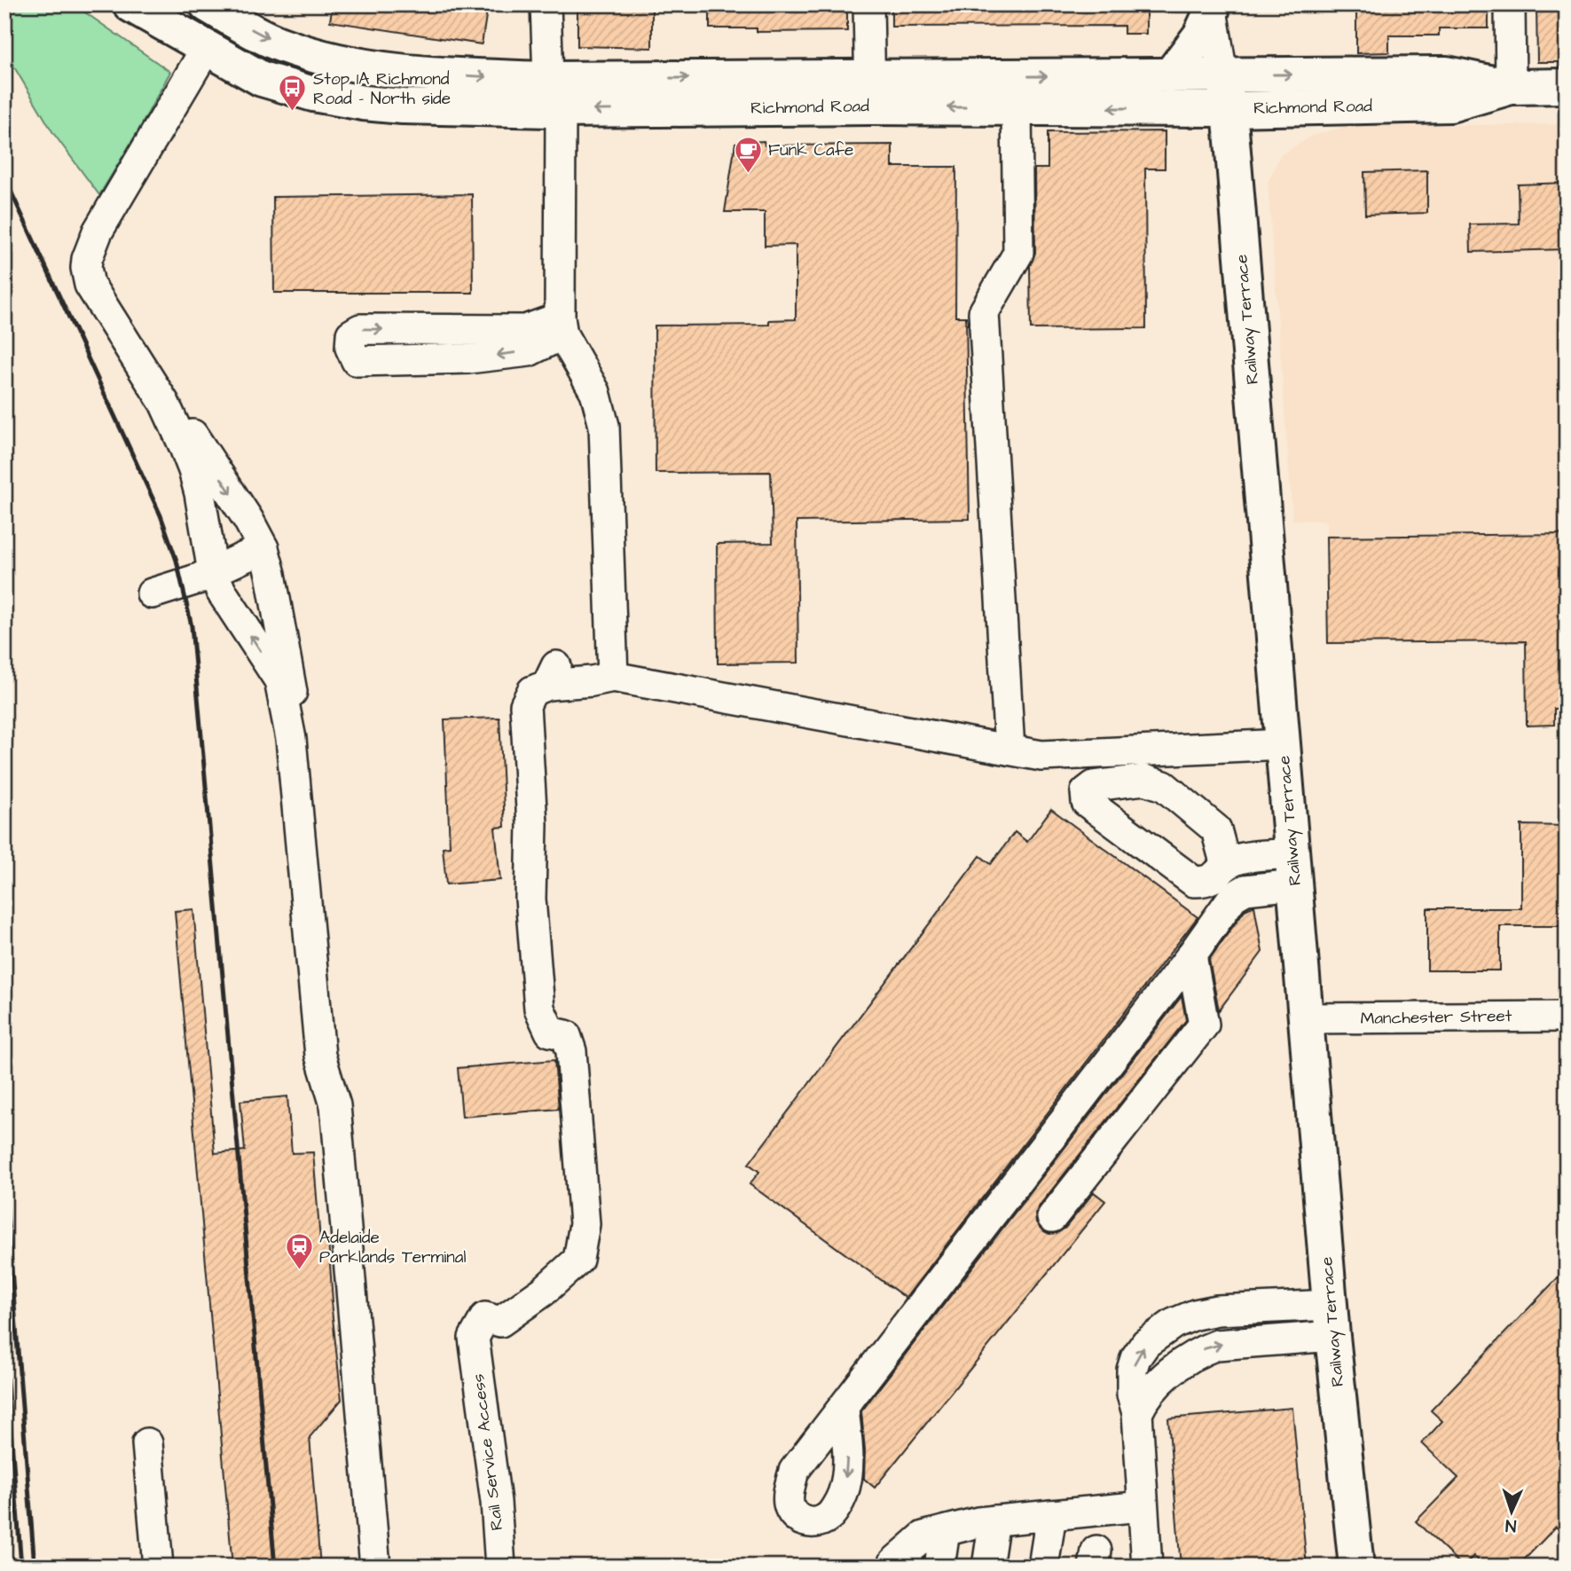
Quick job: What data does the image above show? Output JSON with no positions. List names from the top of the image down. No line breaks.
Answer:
{"streets":{"main road":["Richmond Road","Railway Terrace"],"street":["Manchester Street","Rail Service Access"]},"crossings":[["Richmond Road","Railway Terrace"],["Railway Terrace","Manchester Street"]],"places":{"bus stop":["Stop 1A Richmond Road - North side"],"cafe":["Funk Cafe"],"station":["Adelaide Parklands Terminal"]},"north":"bottom"}
